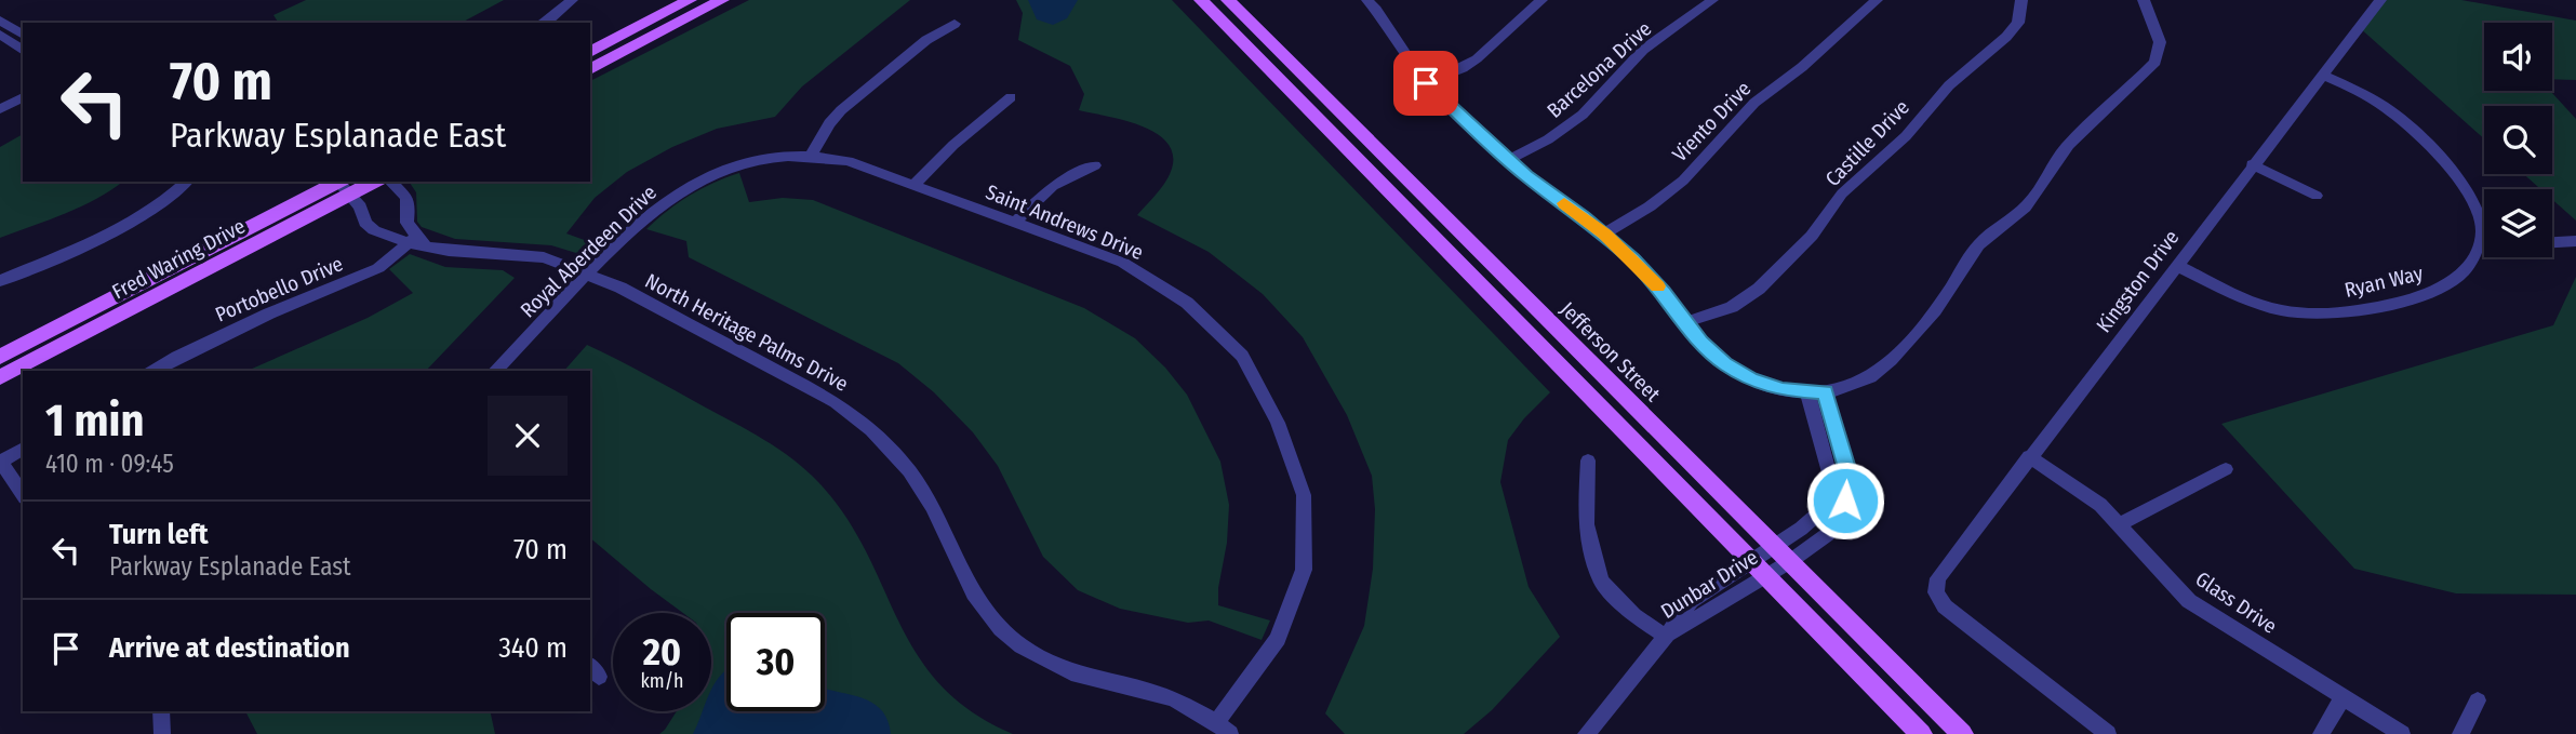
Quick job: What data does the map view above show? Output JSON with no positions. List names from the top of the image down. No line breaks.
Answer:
{"streets":{"main road":["Fred Waring Drive","Jefferson Street"],"street":["Barcelona Drive","Viento Drive","Castille Drive","Saint Andrews Drive","Royal Aberdeen Drive","Kingston Drive","Ryan Way","Portobello Drive","North Heritage Palms Drive","Dunbar Drive","Glass Drive"]},"crossings":[["Saint Andrews Drive","Royal Aberdeen Drive"],["Saint Andrews Drive","North Heritage Palms Drive"],["Royal Aberdeen Drive","North Heritage Palms Drive"],["Fred Waring Drive","North Heritage Palms Drive"],["Kingston Drive","Ryan Way"],["Kingston Drive","Glass Drive"],["Portobello Drive","North Heritage Palms Drive"],["Jefferson Street","Dunbar Drive"]],"page":{"turn":["70 m","Parkway Esplanade East"],"heading":["1 min","410 m · 09:45"],"list":[{"name":"Turn left","note":"Parkway Esplanade East","value":"70 m"},{"name":"Arrive at destination","value":"340 m"}],"speed":"20 km/h","limit":"30"}}
